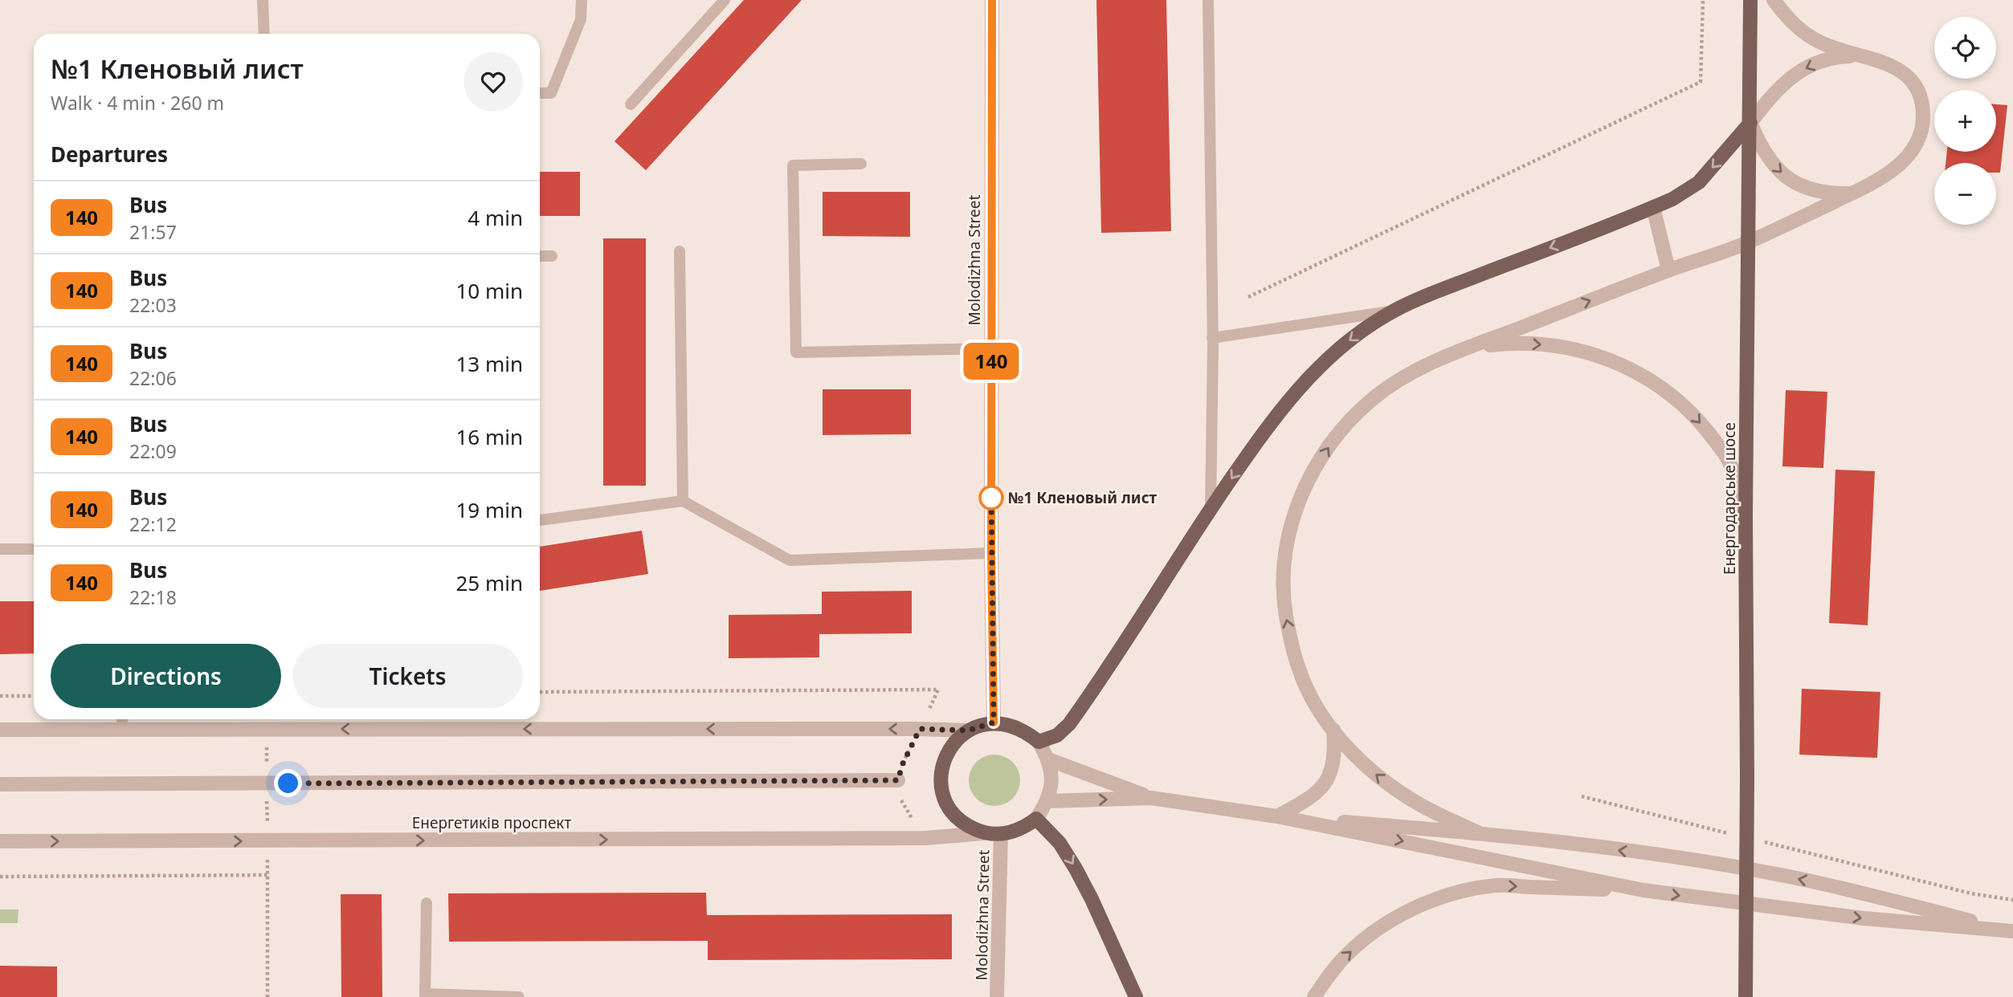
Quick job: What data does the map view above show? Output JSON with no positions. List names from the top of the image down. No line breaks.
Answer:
{"streets":{"main road":["Енергодарське шосе"],"street":["Molodizhna Street","Енергетиків проспект"]},"crossings":[["Molodizhna Street","Енергетиків проспект"]],"places":["№1 Кленовый лист"],"lines":["bus line 140"],"page":{"on_map":"140","map_buttons":["+","−"],"heading":[["№1 Кленовый лист","Walk · 4 min · 260 m"],"Departures"],"list":[{"mark":"140","name":"Bus","note":"21:57","value":"4 min"},{"mark":"140","name":"Bus","note":"22:03","value":"10 min"},{"mark":"140","name":"Bus","note":"22:06","value":"13 min"},{"mark":"140","name":"Bus","note":"22:09","value":"16 min"},{"mark":"140","name":"Bus","note":"22:12","value":"19 min"},{"mark":"140","name":"Bus","note":"22:18","value":"25 min"}],"buttons":["Directions","Tickets"]}}
